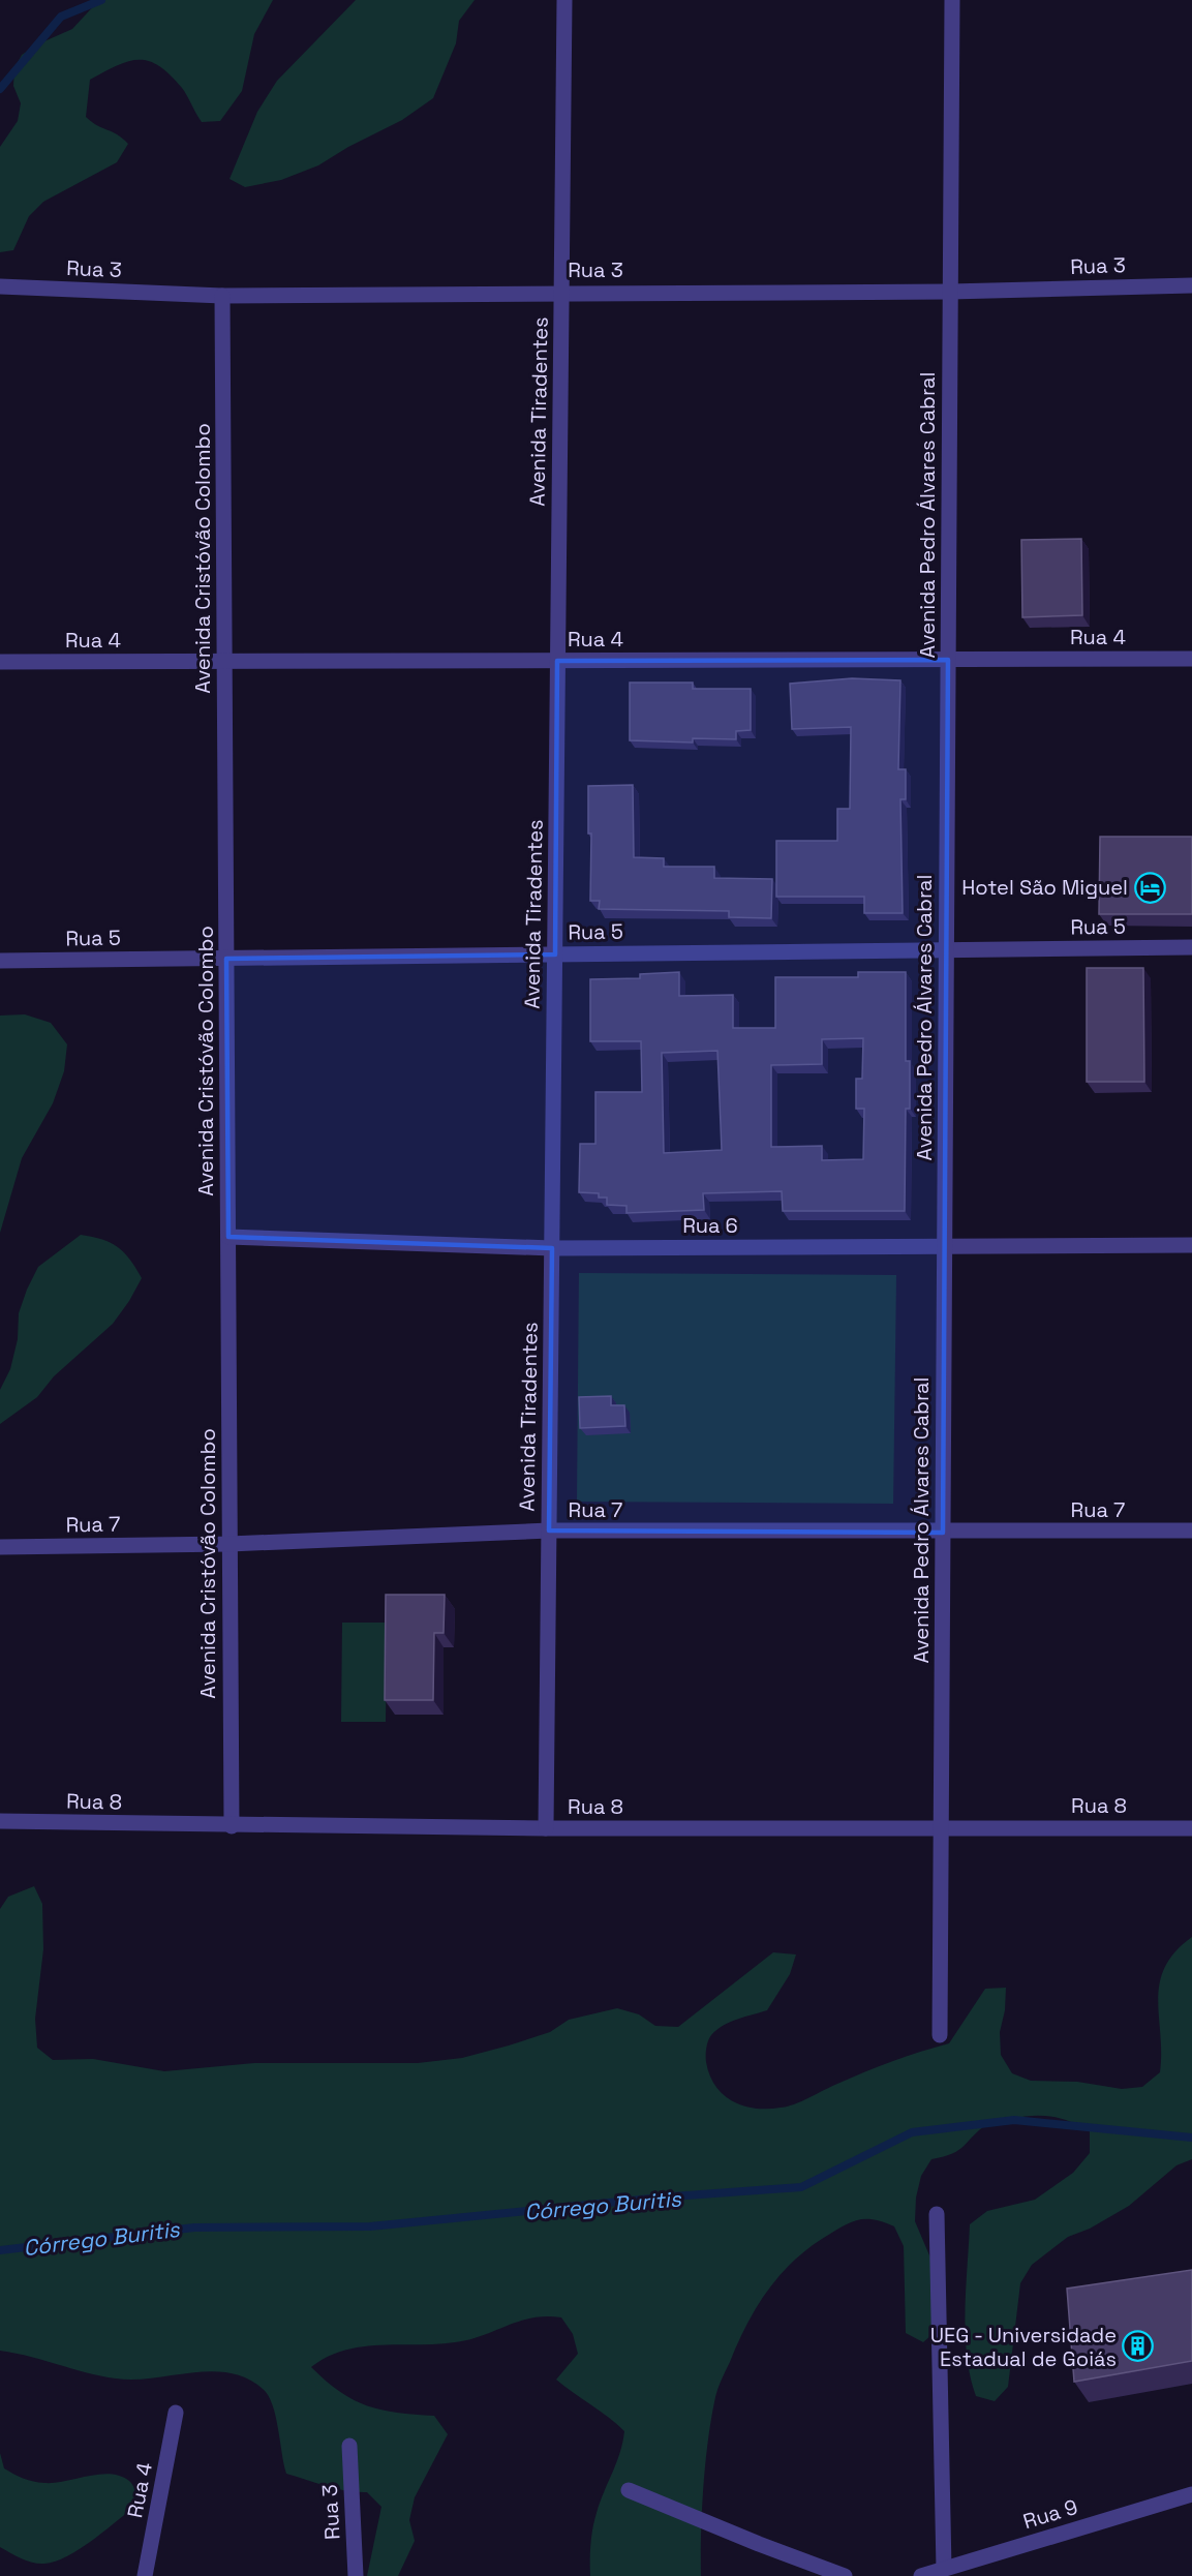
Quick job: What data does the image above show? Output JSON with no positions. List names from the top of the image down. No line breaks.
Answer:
{"streets":{"street":["Rua 3","Avenida Tiradentes","Avenida Pedro Álvares Cabral","Avenida Cristóvão Colombo","Rua 4","Rua 5","Rua 6","Rua 7","Rua 8","Rua 9"]},"crossings":[["Rua 3","Avenida Tiradentes"],["Rua 3","Avenida Pedro Álvares Cabral"],["Rua 3","Avenida Cristóvão Colombo"],["Avenida Tiradentes","Rua 4"],["Avenida Tiradentes","Rua 5"],["Avenida Tiradentes","Rua 6"],["Avenida Tiradentes","Rua 7"],["Avenida Tiradentes","Rua 8"],["Avenida Pedro Álvares Cabral","Rua 4"],["Avenida Pedro Álvares Cabral","Rua 5"],["Avenida Pedro Álvares Cabral","Rua 6"],["Avenida Pedro Álvares Cabral","Rua 7"],["Avenida Pedro Álvares Cabral","Rua 8"],["Avenida Cristóvão Colombo","Rua 4"],["Avenida Cristóvão Colombo","Rua 5"],["Avenida Cristóvão Colombo","Rua 6"],["Avenida Cristóvão Colombo","Rua 7"],["Avenida Cristóvão Colombo","Rua 8"]],"water":["Córrego Buritis"],"places":{"hotel":["Hotel São Miguel"],"building":["UEG - Universidade Estadual de Goiás"]}}
